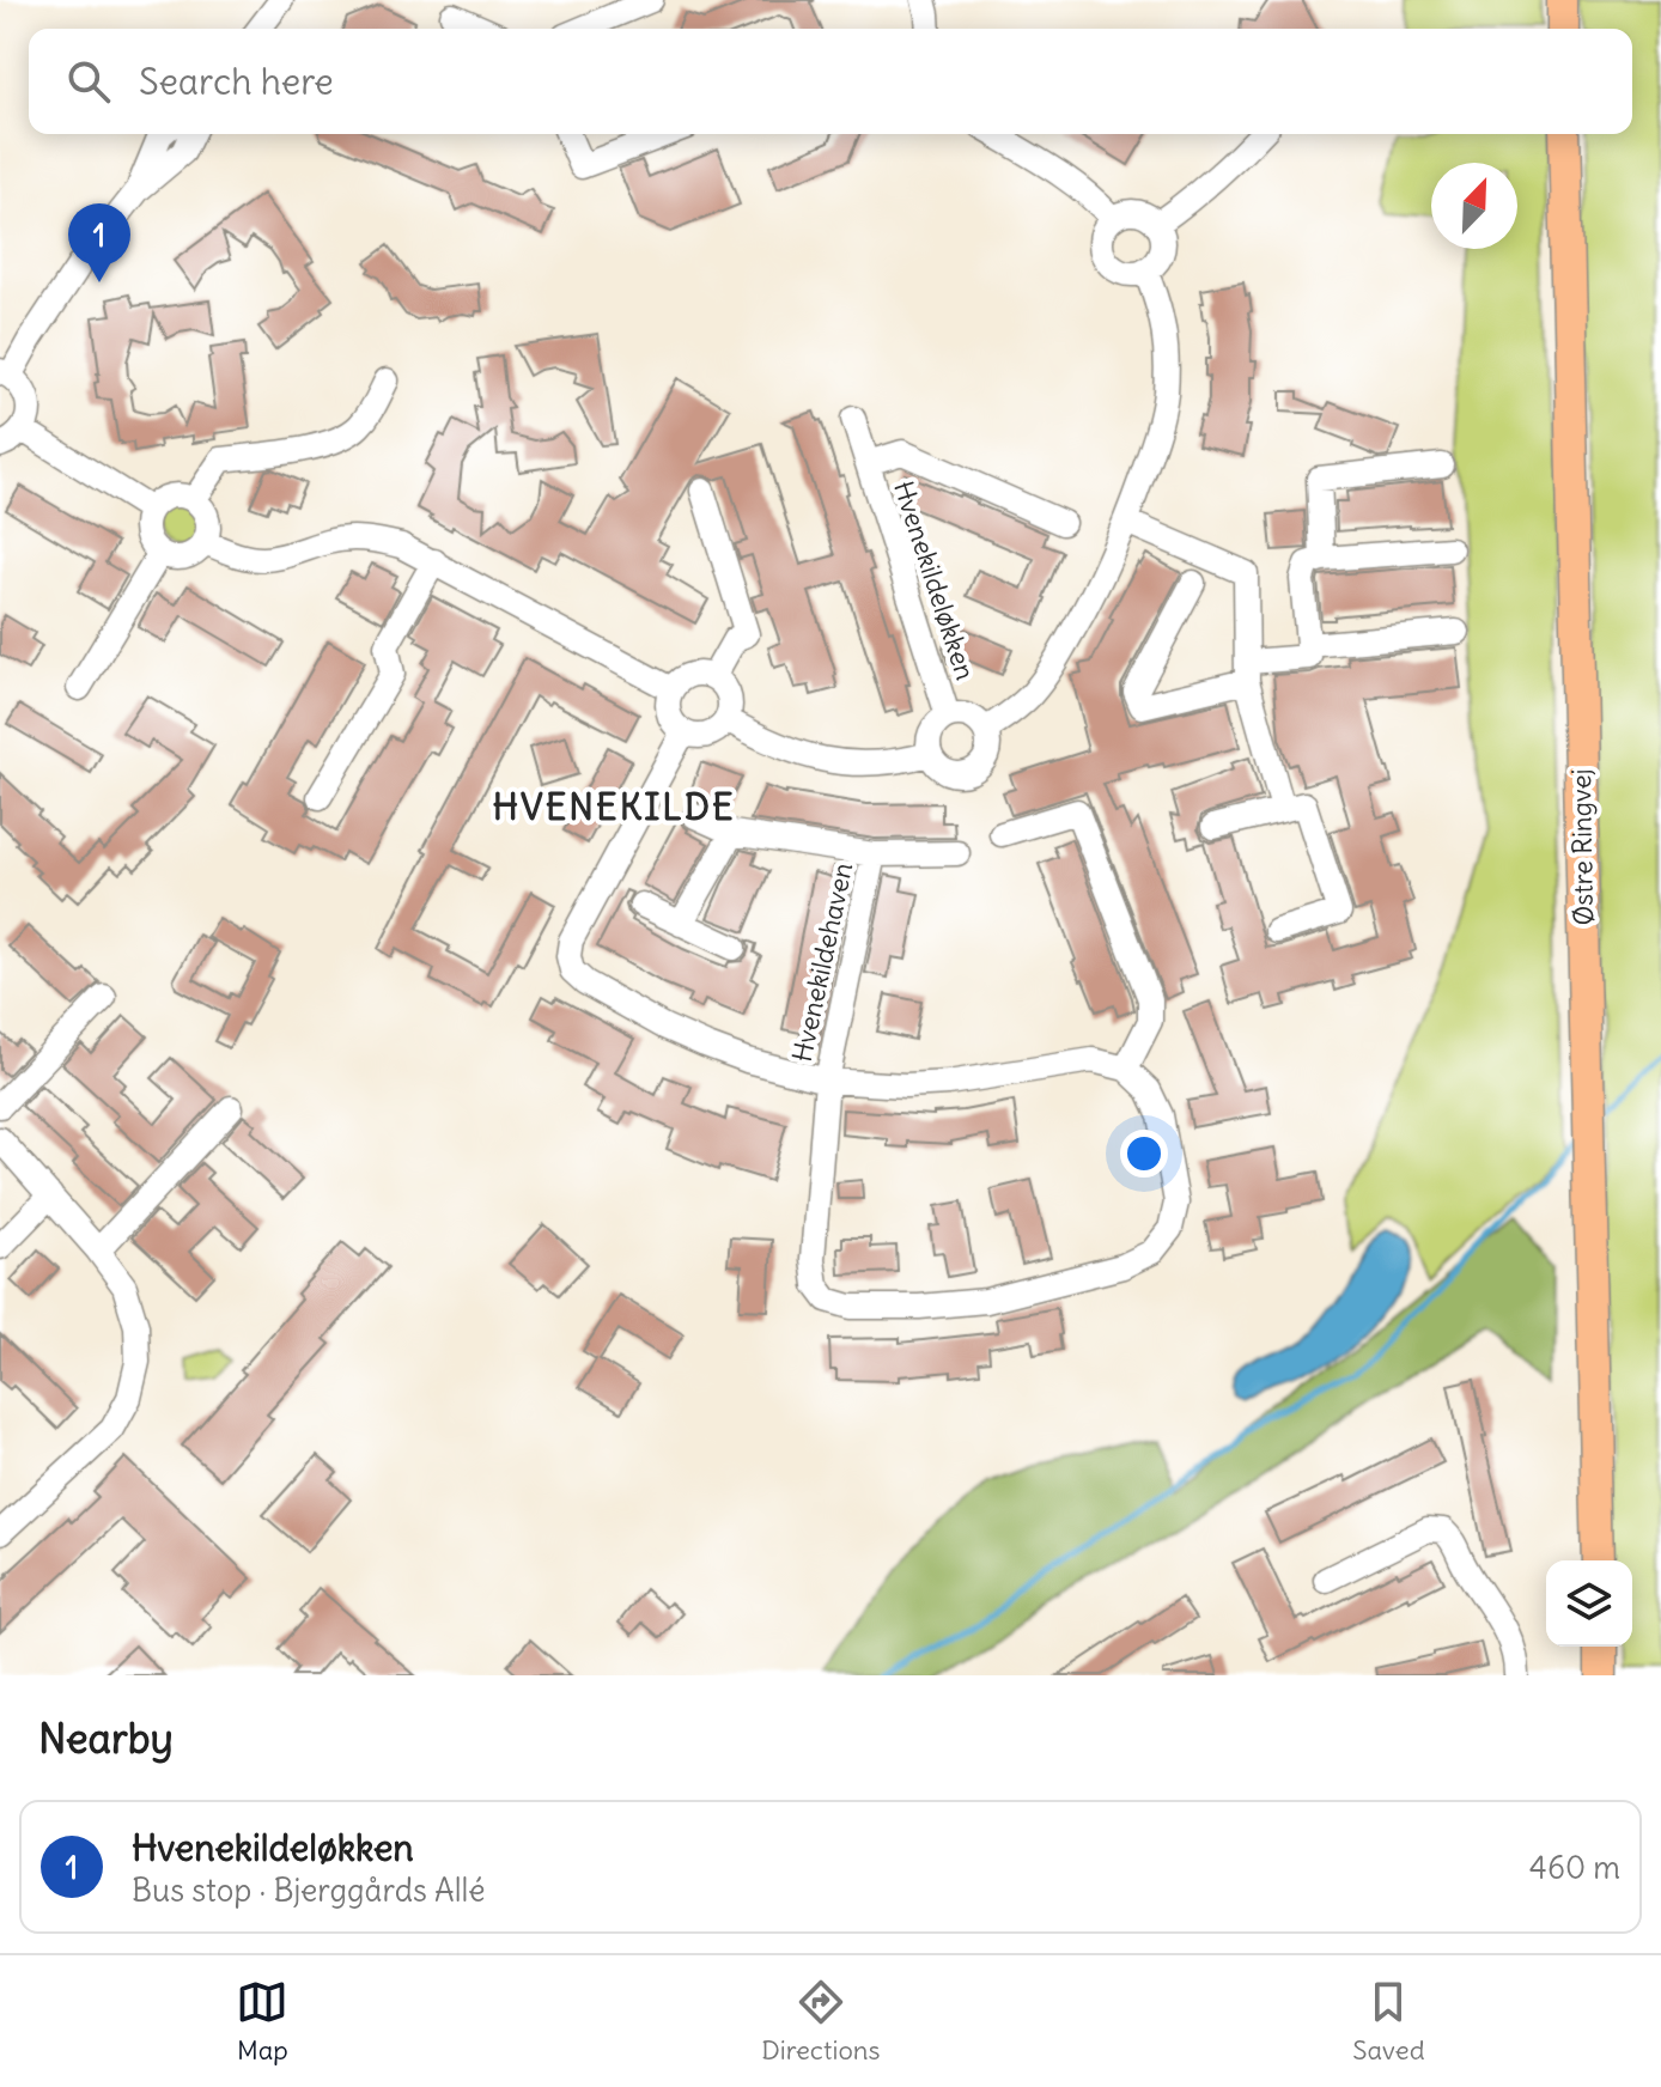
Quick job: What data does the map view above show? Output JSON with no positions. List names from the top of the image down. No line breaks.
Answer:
{"streets":{"main road":["Østre Ringvej"],"street":["Hvenekildeløkken","Hvenekildehaven"]},"districts":["HVENEKILDE"],"north":"top right","page":{"search":"Search here","pins":"1","heading":"Nearby","list":[{"mark":"1","name":"Hvenekildeløkken","note":"Bus stop · Bjerggårds Allé","value":"460 m"}],"nav":["Map","Directions","Saved"]}}
